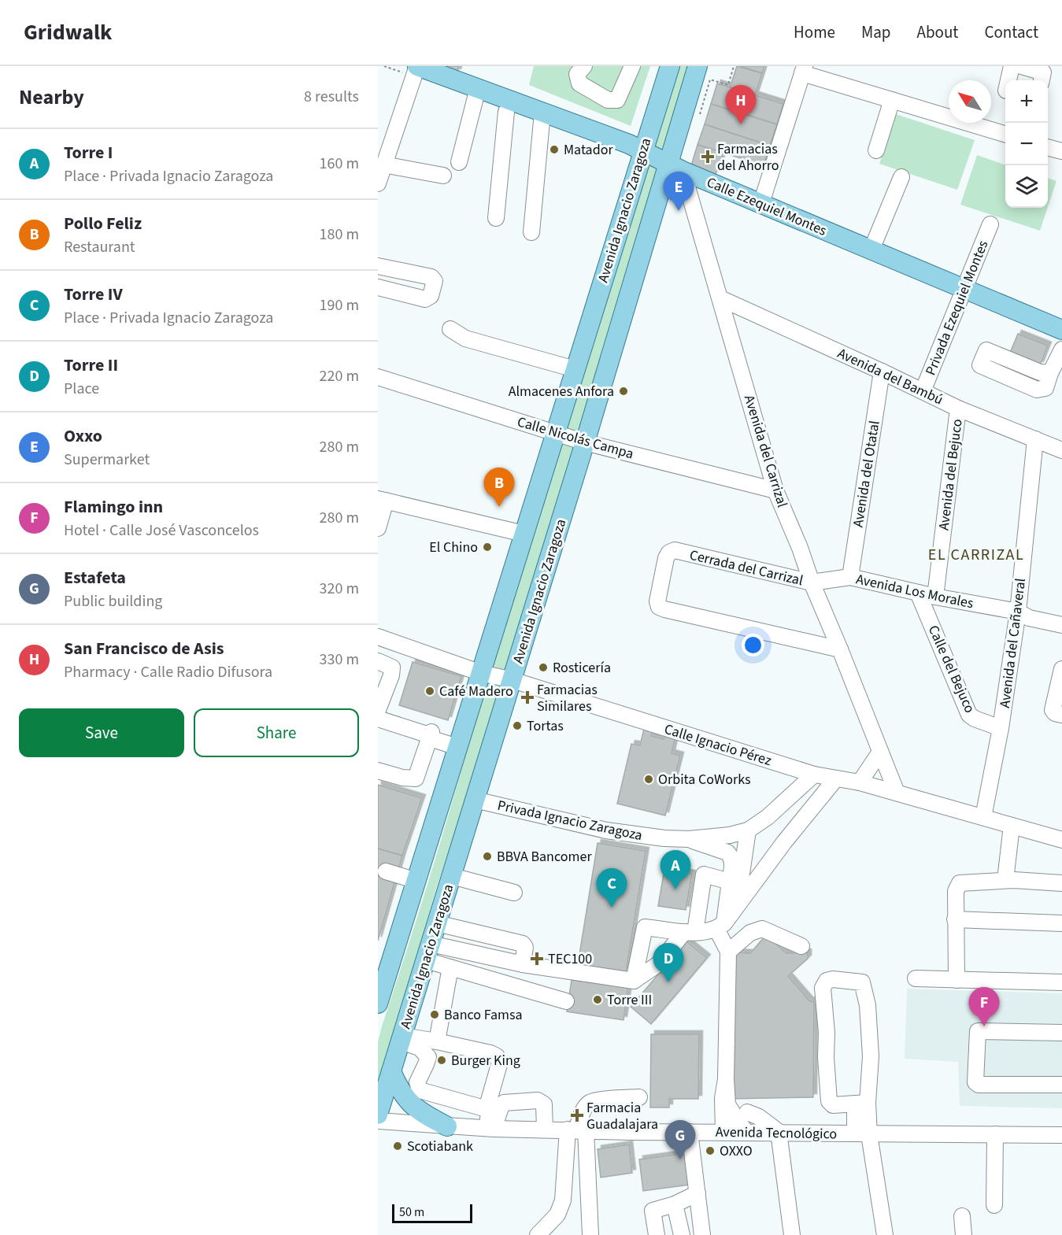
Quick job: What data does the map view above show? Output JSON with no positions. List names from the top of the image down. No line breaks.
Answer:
{"streets":{"main road":["Calle Ezequiel Montes","Avenida Ignacio Zaragoza"],"street":["Privada Ezequiel Montes","Avenida del Bambú","Calle Nicolás Campa","Avenida del Carrizal","Avenida del Otatal","Avenida del Bejuco","Cerrada del Carrizal","Avenida Los Morales","Avenida del Cañaveral","Calle del Bejuco","Calle Ignacio Pérez","Privada Ignacio Zaragoza","Avenida Tecnológico"]},"crossings":[["Calle Ezequiel Montes","Avenida Ignacio Zaragoza"],["Calle Ezequiel Montes","Privada Ezequiel Montes"],["Calle Ezequiel Montes","Avenida del Carrizal"],["Avenida Ignacio Zaragoza","Calle Nicolás Campa"],["Avenida Ignacio Zaragoza","Avenida del Carrizal"],["Avenida Ignacio Zaragoza","Calle Ignacio Pérez"],["Avenida Ignacio Zaragoza","Privada Ignacio Zaragoza"],["Privada Ezequiel Montes","Avenida del Bambú"],["Avenida del Bambú","Avenida del Carrizal"],["Avenida del Bambú","Avenida del Otatal"],["Avenida del Bambú","Avenida del Bejuco"],["Avenida del Bambú","Avenida del Cañaveral"],["Calle Nicolás Campa","Avenida del Carrizal"],["Avenida del Carrizal","Cerrada del Carrizal"],["Avenida del Carrizal","Avenida Los Morales"],["Avenida del Carrizal","Calle Ignacio Pérez"],["Avenida del Otatal","Avenida Los Morales"],["Avenida del Bejuco","Avenida Los Morales"],["Cerrada del Carrizal","Avenida Los Morales"],["Avenida Los Morales","Avenida del Cañaveral"],["Avenida Los Morales","Calle del Bejuco"],["Avenida del Cañaveral","Calle del Bejuco"],["Avenida del Cañaveral","Calle Ignacio Pérez"],["Calle Ignacio Pérez","Privada Ignacio Zaragoza"]],"districts":["EL CARRIZAL"],"places":{"other":["Matador","Almacenes Anfora","El Chino","Rosticería","Café Madero","Tortas","Orbita CoWorks","BBVA Bancomer","Torre III","Banco Famsa","Burger King","Scotiabank","OXXO"],"health":["Farmacias del Ahorro","Farmacias Similares","TEC100","Farmacia Guadalajara"]},"scale_bar":"50 m","north":"top left","page":{"header":"Gridwalk","nav":["Home","Map","About","Contact"],"heading":["Nearby","8 results"],"map_buttons":["+","−"],"pins":["H","E","B","A","C","D","F","G"],"list":[{"mark":"A","name":"Torre I","note":"Place · Privada Ignacio Zaragoza","value":"160 m"},{"mark":"B","name":"Pollo Feliz","note":"Restaurant","value":"180 m"},{"mark":"C","name":"Torre IV","note":"Place · Privada Ignacio Zaragoza","value":"190 m"},{"mark":"D","name":"Torre II","note":"Place","value":"220 m"},{"mark":"E","name":"Oxxo","note":"Supermarket","value":"280 m"},{"mark":"F","name":"Flamingo inn","note":"Hotel · Calle José Vasconcelos","value":"280 m"},{"mark":"G","name":"Estafeta","note":"Public building","value":"320 m"},{"mark":"H","name":"San Francisco de Asis","note":"Pharmacy · Calle Radio Difusora","value":"330 m"}],"buttons":["Save","Share"],"scale":"50 m"}}
